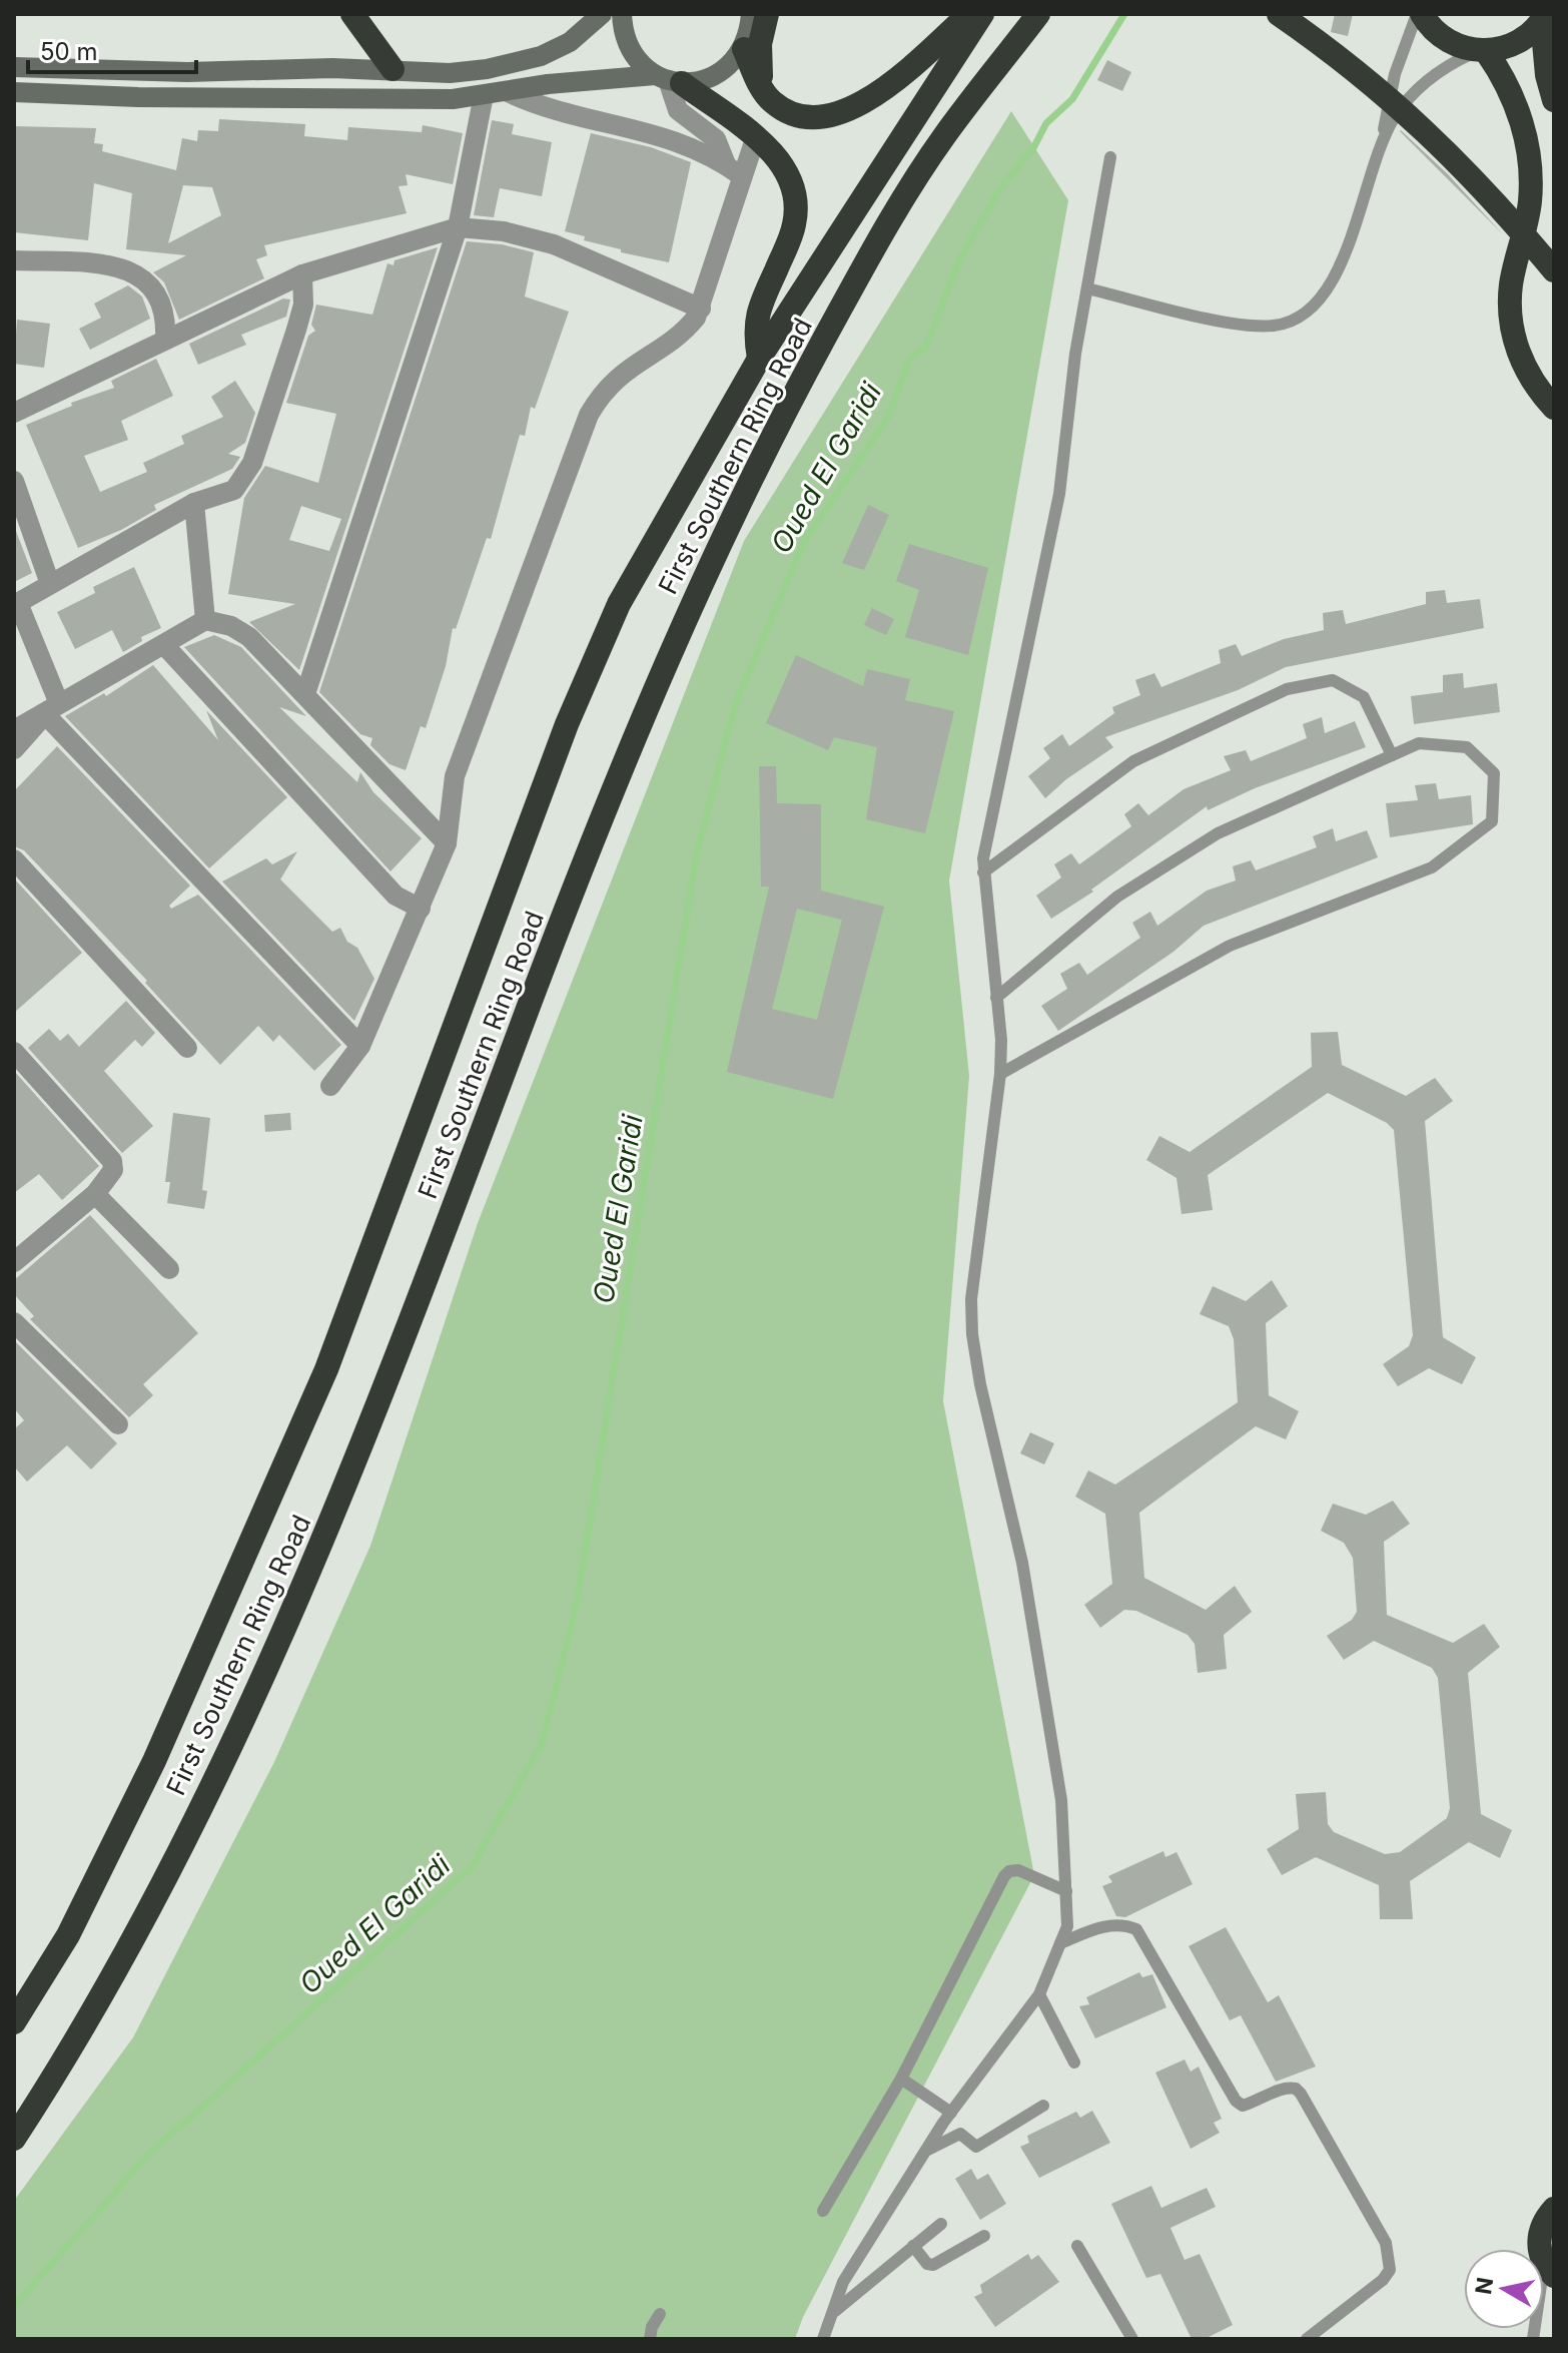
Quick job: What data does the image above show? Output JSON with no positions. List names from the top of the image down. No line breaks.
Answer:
{"streets":{"highway":["First Southern Ring Road"]},"water":["Oued El Garidi"],"scale_bar":"50 m","north":"left"}
